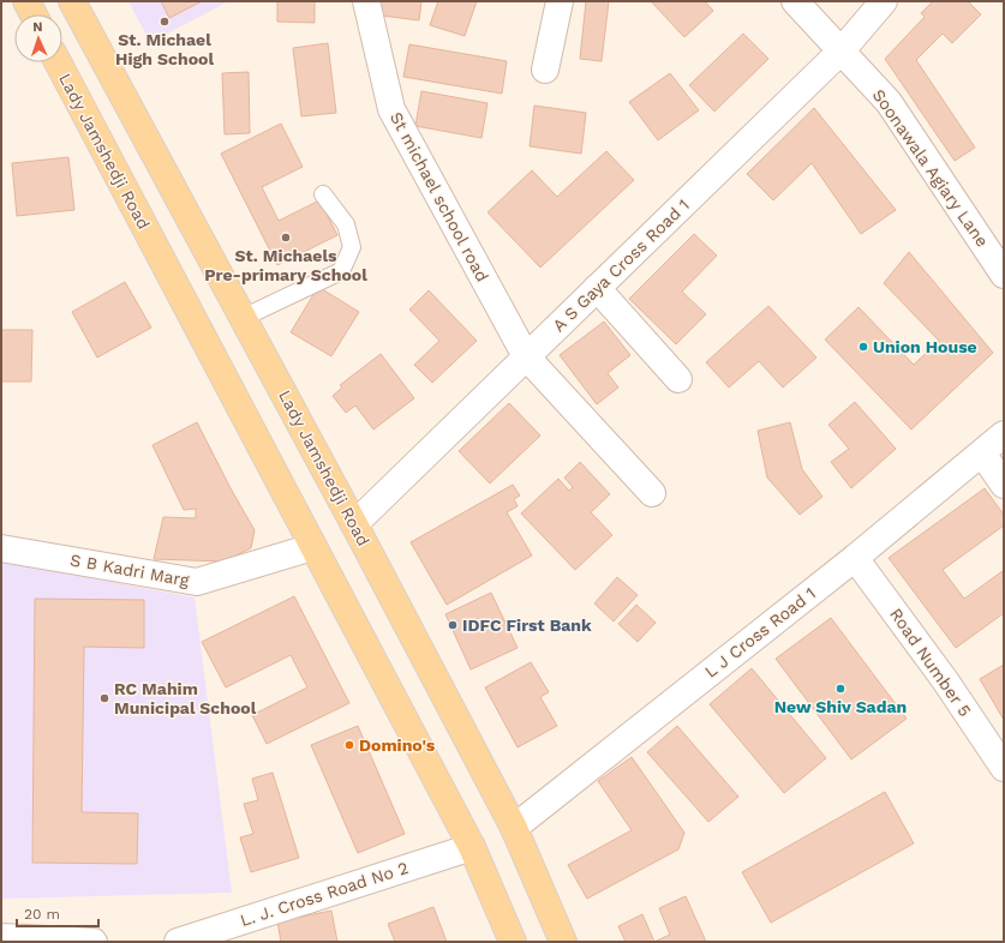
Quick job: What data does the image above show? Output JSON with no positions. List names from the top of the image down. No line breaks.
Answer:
{"streets":{"main road":["Lady Jamshedji Road"],"street":["Soonawala Agiary Lane","St michael school road","A S Gaya Cross Road 1","S B Kadri Marg","L J Cross Road 1","Road Number 5","L. J. Cross Road No 2"]},"crossings":[["Lady Jamshedji Road","A S Gaya Cross Road 1"],["Lady Jamshedji Road","S B Kadri Marg"],["Lady Jamshedji Road","L J Cross Road 1"],["Lady Jamshedji Road","L. J. Cross Road No 2"],["Soonawala Agiary Lane","A S Gaya Cross Road 1"],["St michael school road","A S Gaya Cross Road 1"],["L J Cross Road 1","Road Number 5"]],"places":["St. Michael High School","St. Michaels Pre-primary School","Union House","IDFC First Bank","New Shiv Sadan","RC Mahim Municipal School","Domino's"],"scale_bar":"20 m","north":"top"}
